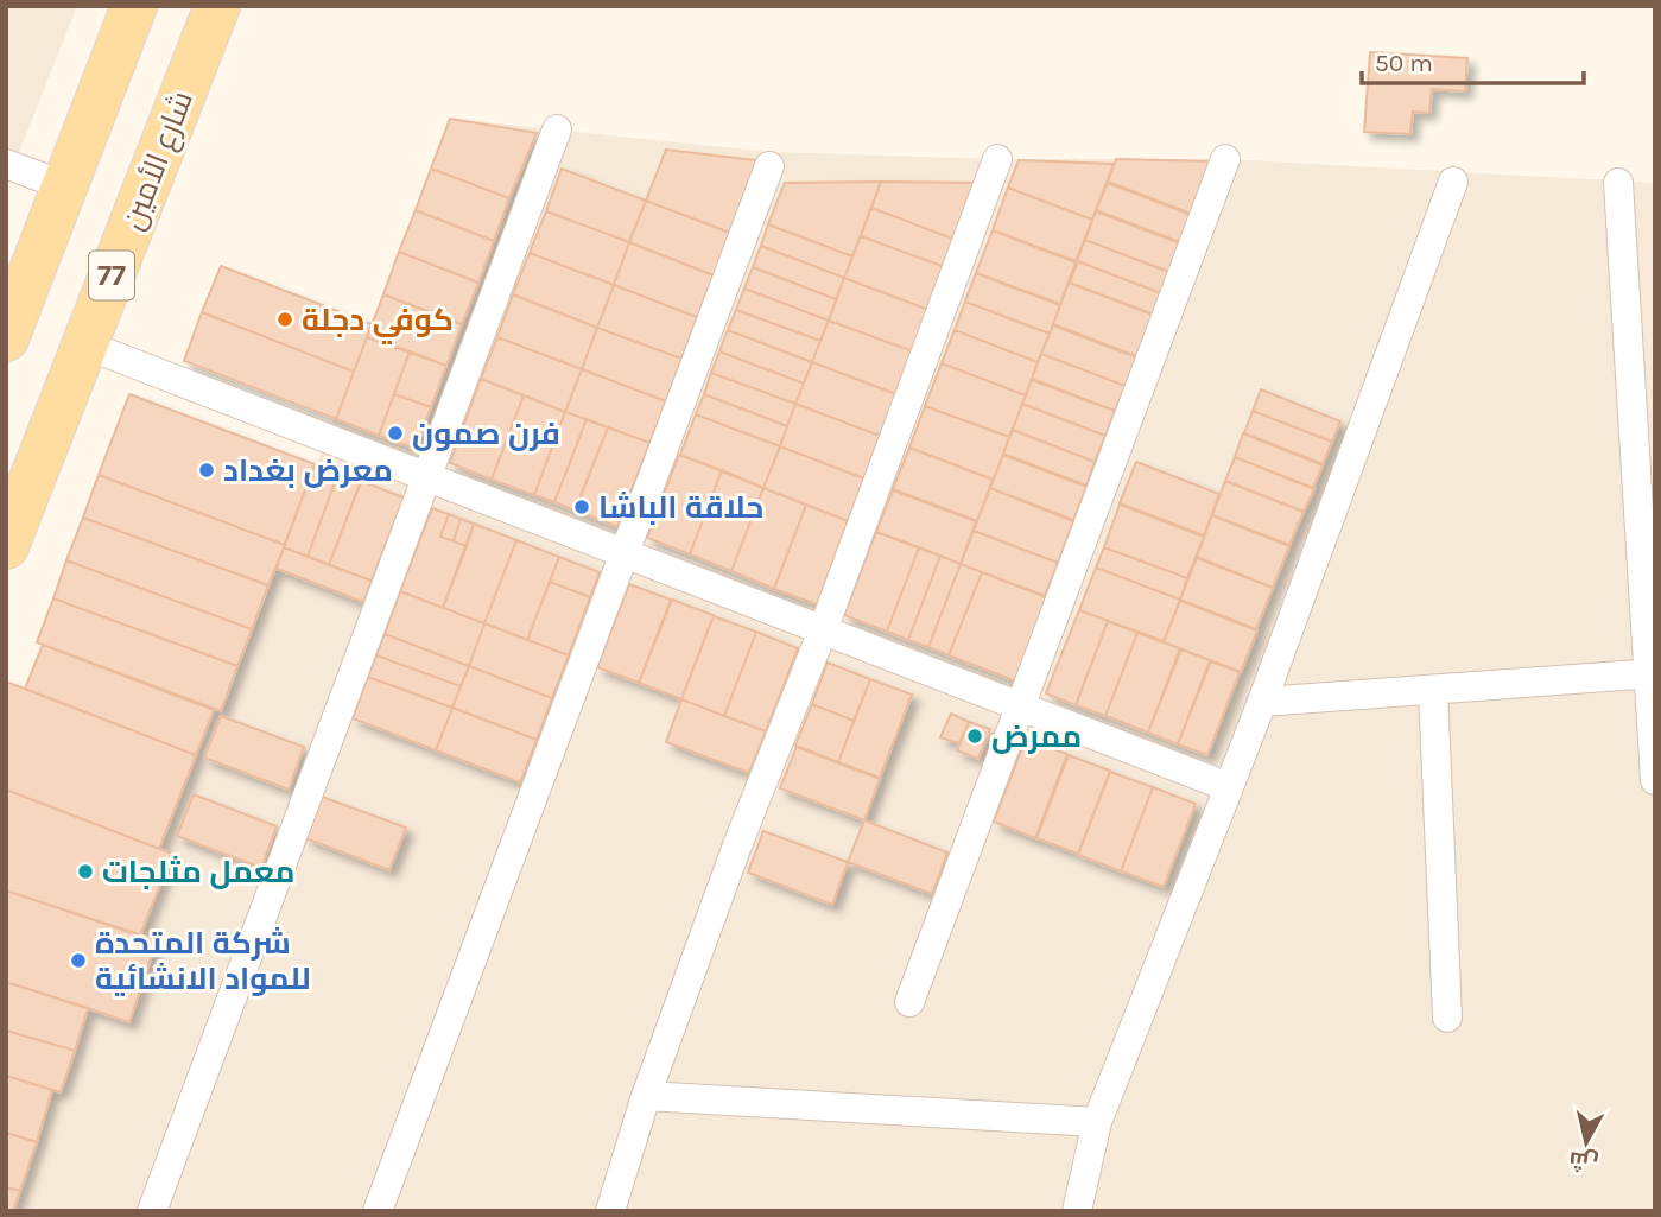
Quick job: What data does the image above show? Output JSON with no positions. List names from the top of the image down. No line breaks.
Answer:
{"streets":{"main road":["شارع الأمين","77"]},"places":["كوفي دجلة","فرن صمون","معرض بغداد","حلاقة الباشا","ممرض","معمل مثلجات","شركة المتحدة للمواد الانشائية"],"scale_bar":"50 m","north":"bottom"}
